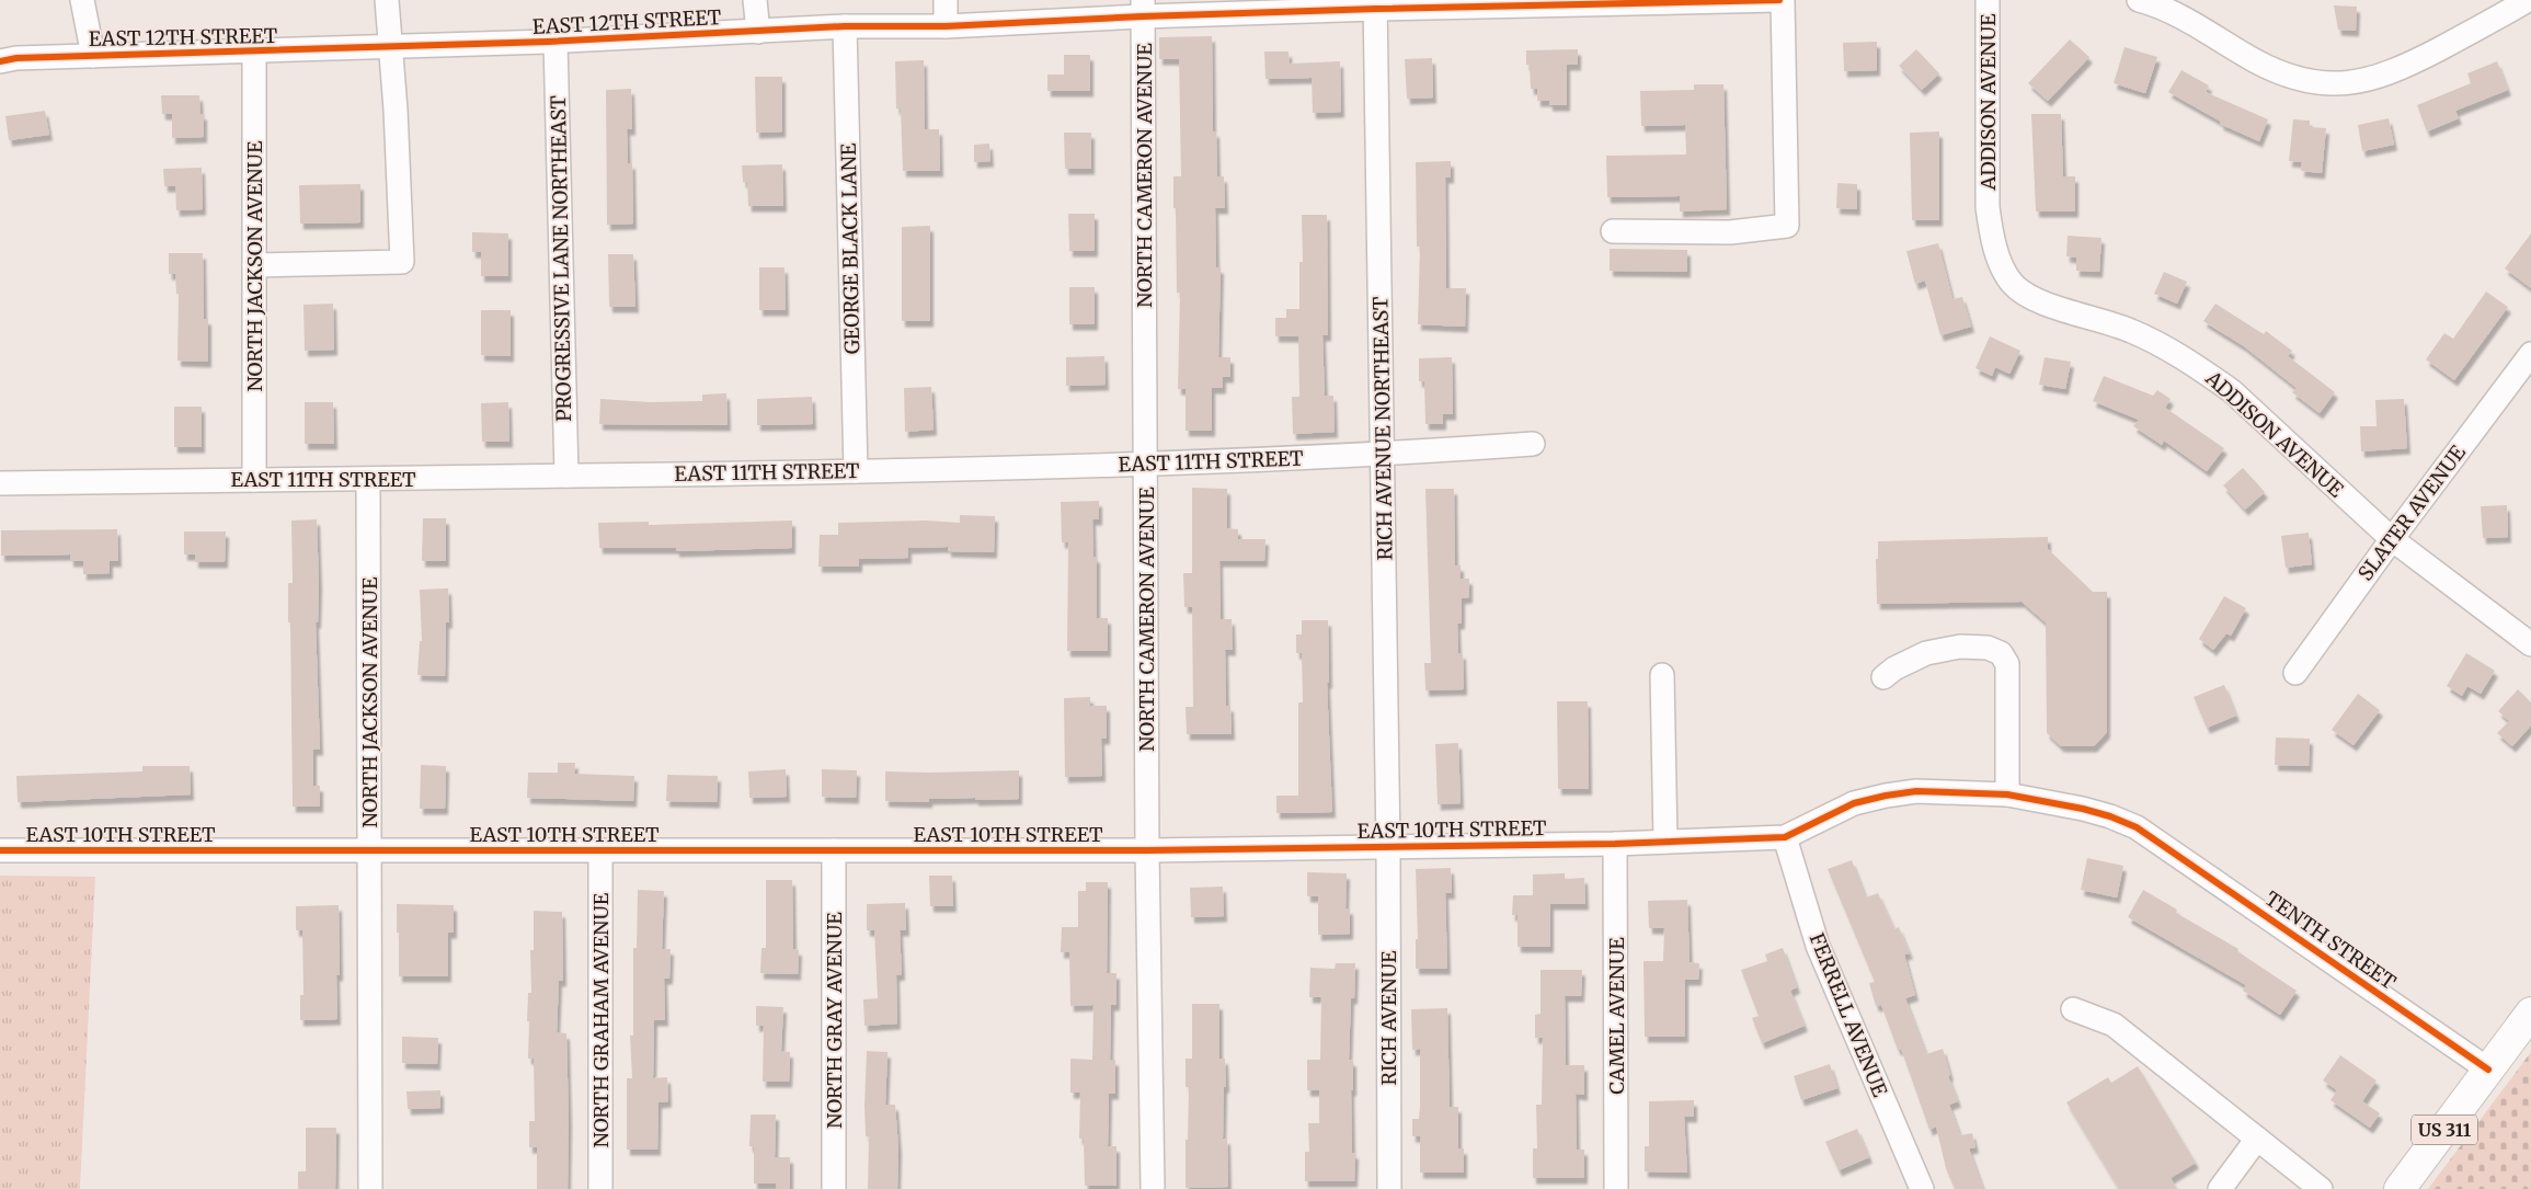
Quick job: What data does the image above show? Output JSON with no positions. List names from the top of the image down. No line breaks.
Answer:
{"streets":{"main road":["US 311"],"street":["EAST 12TH STREET","ADDISON AVENUE","NORTH CAMERON AVENUE","GEORGE BLACK LANE","PROGRESSIVE LANE NORTHEAST","NORTH JACKSON AVENUE","RICH AVENUE NORTHEAST","EAST 11TH STREET","SLATER AVENUE","EAST 10TH STREET","TENTH STREET","FERRELL AVENUE","CAMEL AVENUE","RICH AVENUE","NORTH GRAHAM AVENUE","NORTH GRAY AVENUE"]},"crossings":[["EAST 12TH STREET","NORTH CAMERON AVENUE"],["EAST 12TH STREET","GEORGE BLACK LANE"],["EAST 12TH STREET","PROGRESSIVE LANE NORTHEAST"],["EAST 12TH STREET","NORTH JACKSON AVENUE"],["EAST 12TH STREET","RICH AVENUE NORTHEAST"],["ADDISON AVENUE","SLATER AVENUE"],["NORTH CAMERON AVENUE","EAST 11TH STREET"],["NORTH CAMERON AVENUE","EAST 10TH STREET"],["GEORGE BLACK LANE","EAST 11TH STREET"],["PROGRESSIVE LANE NORTHEAST","EAST 11TH STREET"],["NORTH JACKSON AVENUE","EAST 11TH STREET"],["NORTH JACKSON AVENUE","EAST 10TH STREET"],["RICH AVENUE NORTHEAST","EAST 11TH STREET"],["RICH AVENUE NORTHEAST","EAST 10TH STREET"],["RICH AVENUE NORTHEAST","RICH AVENUE"],["EAST 10TH STREET","TENTH STREET"],["EAST 10TH STREET","FERRELL AVENUE"],["EAST 10TH STREET","CAMEL AVENUE"],["EAST 10TH STREET","RICH AVENUE"],["EAST 10TH STREET","NORTH GRAHAM AVENUE"],["EAST 10TH STREET","NORTH GRAY AVENUE"],["TENTH STREET","US 311"]]}
